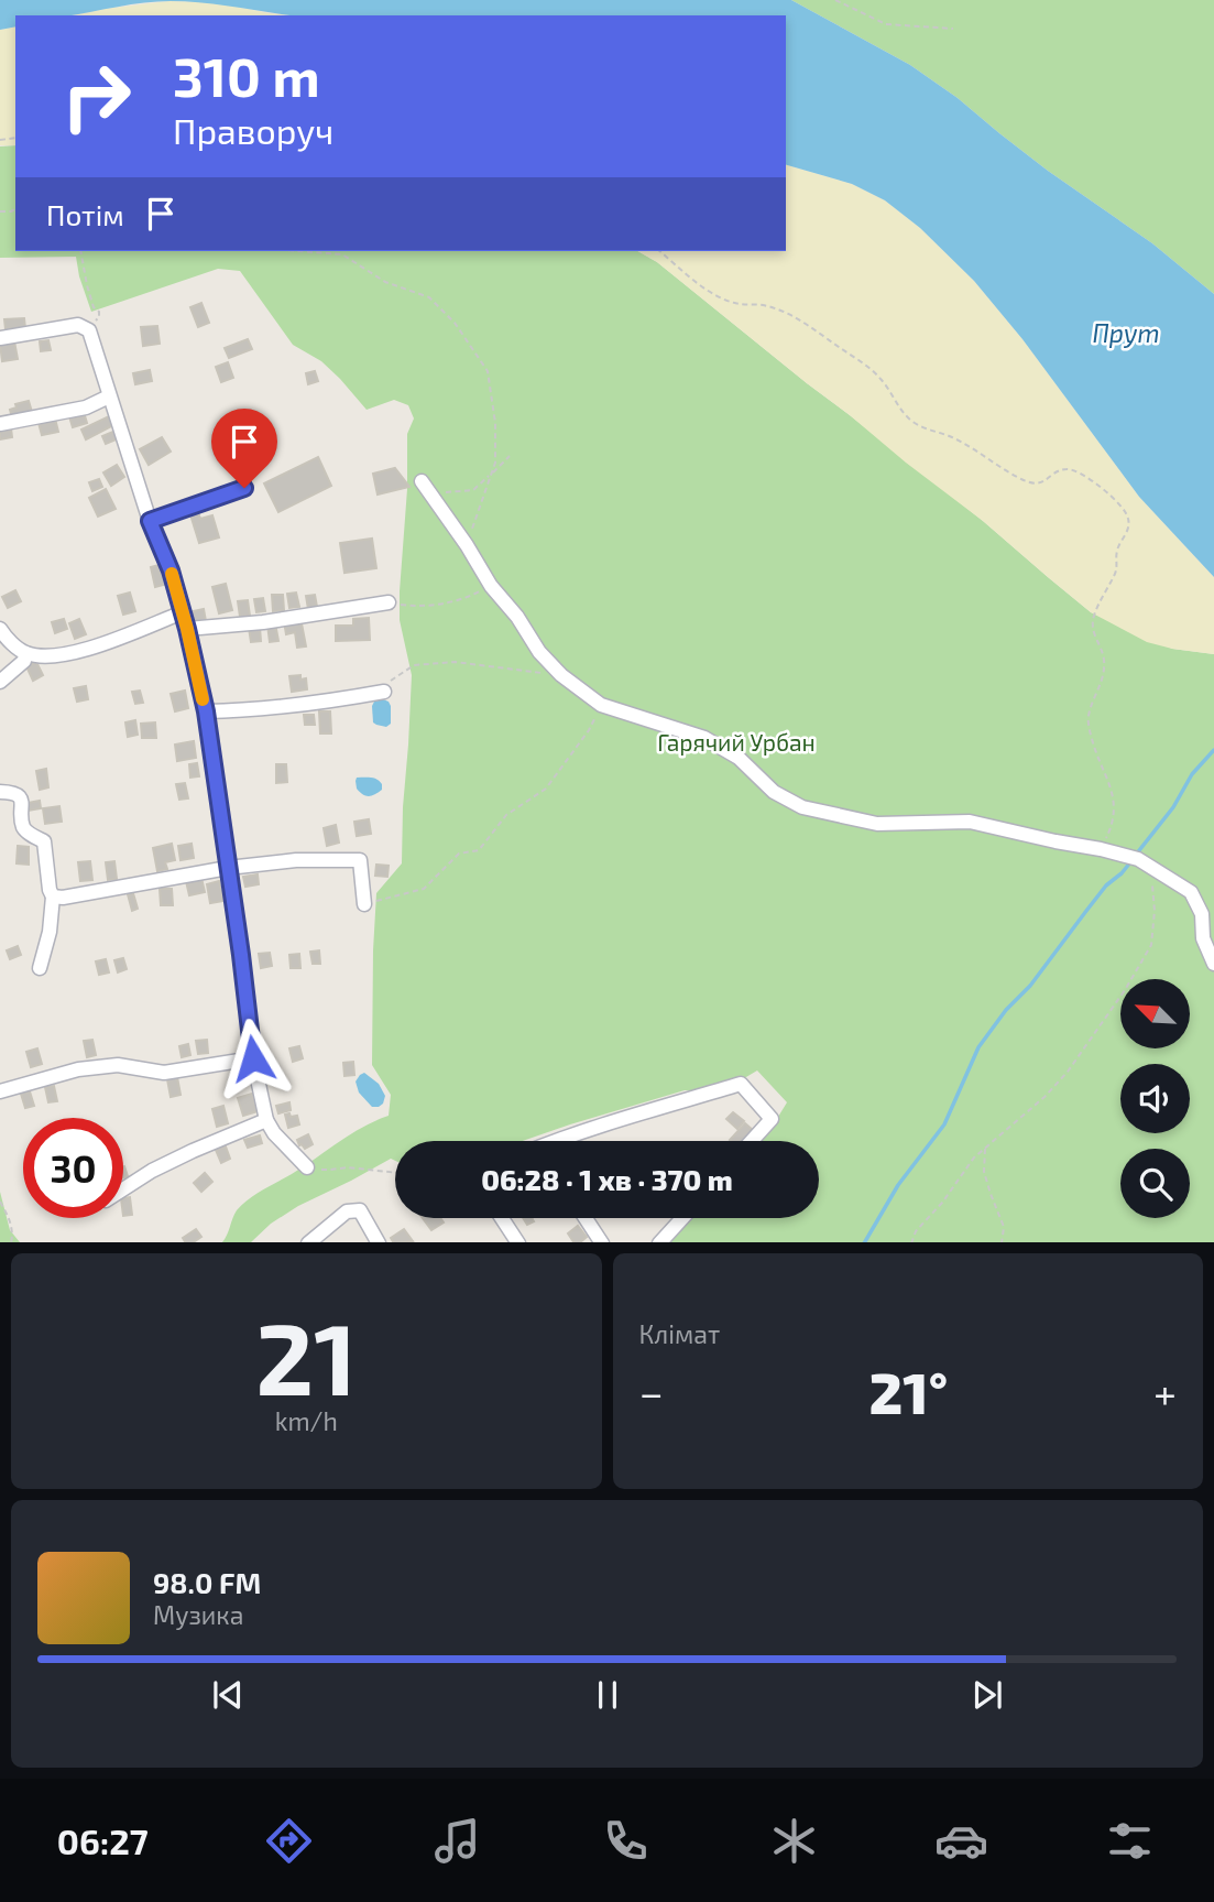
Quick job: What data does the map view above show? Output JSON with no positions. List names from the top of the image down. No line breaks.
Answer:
{"water":["Прут"],"parks":["Гарячий Урбан"],"north":"top left","page":{"turn":["310 m","Праворуч"],"then":"Потім","limit":"30","trip":"06:28 · 1 хв · 370 m","tile":[["21","km/h"],"Клімат"],"heat":["−","21°","+"],"song":["98.0 FM","Музика"],"tabs":"06:27"}}
